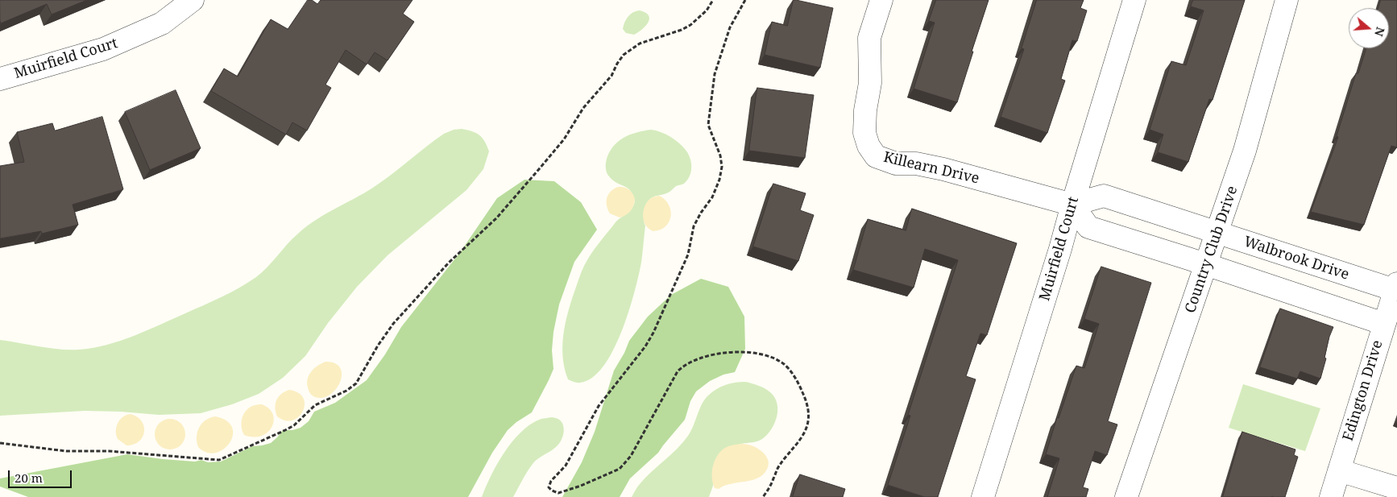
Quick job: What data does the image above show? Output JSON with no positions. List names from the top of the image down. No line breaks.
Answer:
{"streets":{"street":["Muirfield Court","Killearn Drive","Country Club Drive","Walbrook Drive","Edington Drive"]},"crossings":[["Muirfield Court","Killearn Drive"],["Country Club Drive","Walbrook Drive"],["Walbrook Drive","Edington Drive"]],"scale_bar":"20 m","north":"right"}
